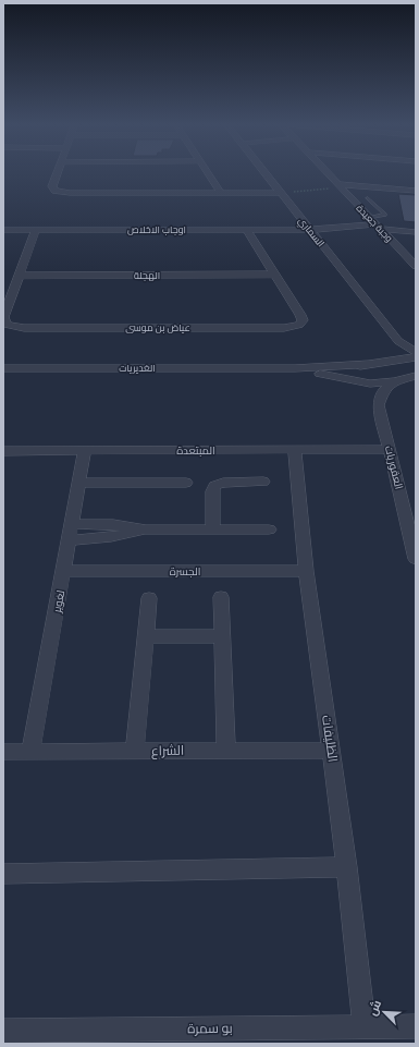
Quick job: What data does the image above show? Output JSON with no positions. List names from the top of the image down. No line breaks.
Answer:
{"streets":{"street":["وجبة جعيدة","اوجاب الاخلاص","السماري","الهجلة","عياض بن موسى","الغديريات","المبتعدة","العقوريات","الجسرة","لغوير","الظليفات","الشراع","بو سمرة"]},"crossings":[["وجبة جعيدة","اوجاب الاخلاص"],["اوجاب الاخلاص","السماري"],["اوجاب الاخلاص","عياض بن موسى"],["الهجلة","عياض بن موسى"],["الغديريات","العقوريات"],["المبتعدة","العقوريات"],["المبتعدة","لغوير"],["المبتعدة","الظليفات"],["الجسرة","لغوير"],["الجسرة","الظليفات"],["لغوير","الشراع"],["الظليفات","الشراع"],["الظليفات","بو سمرة"]],"north":"top left"}
